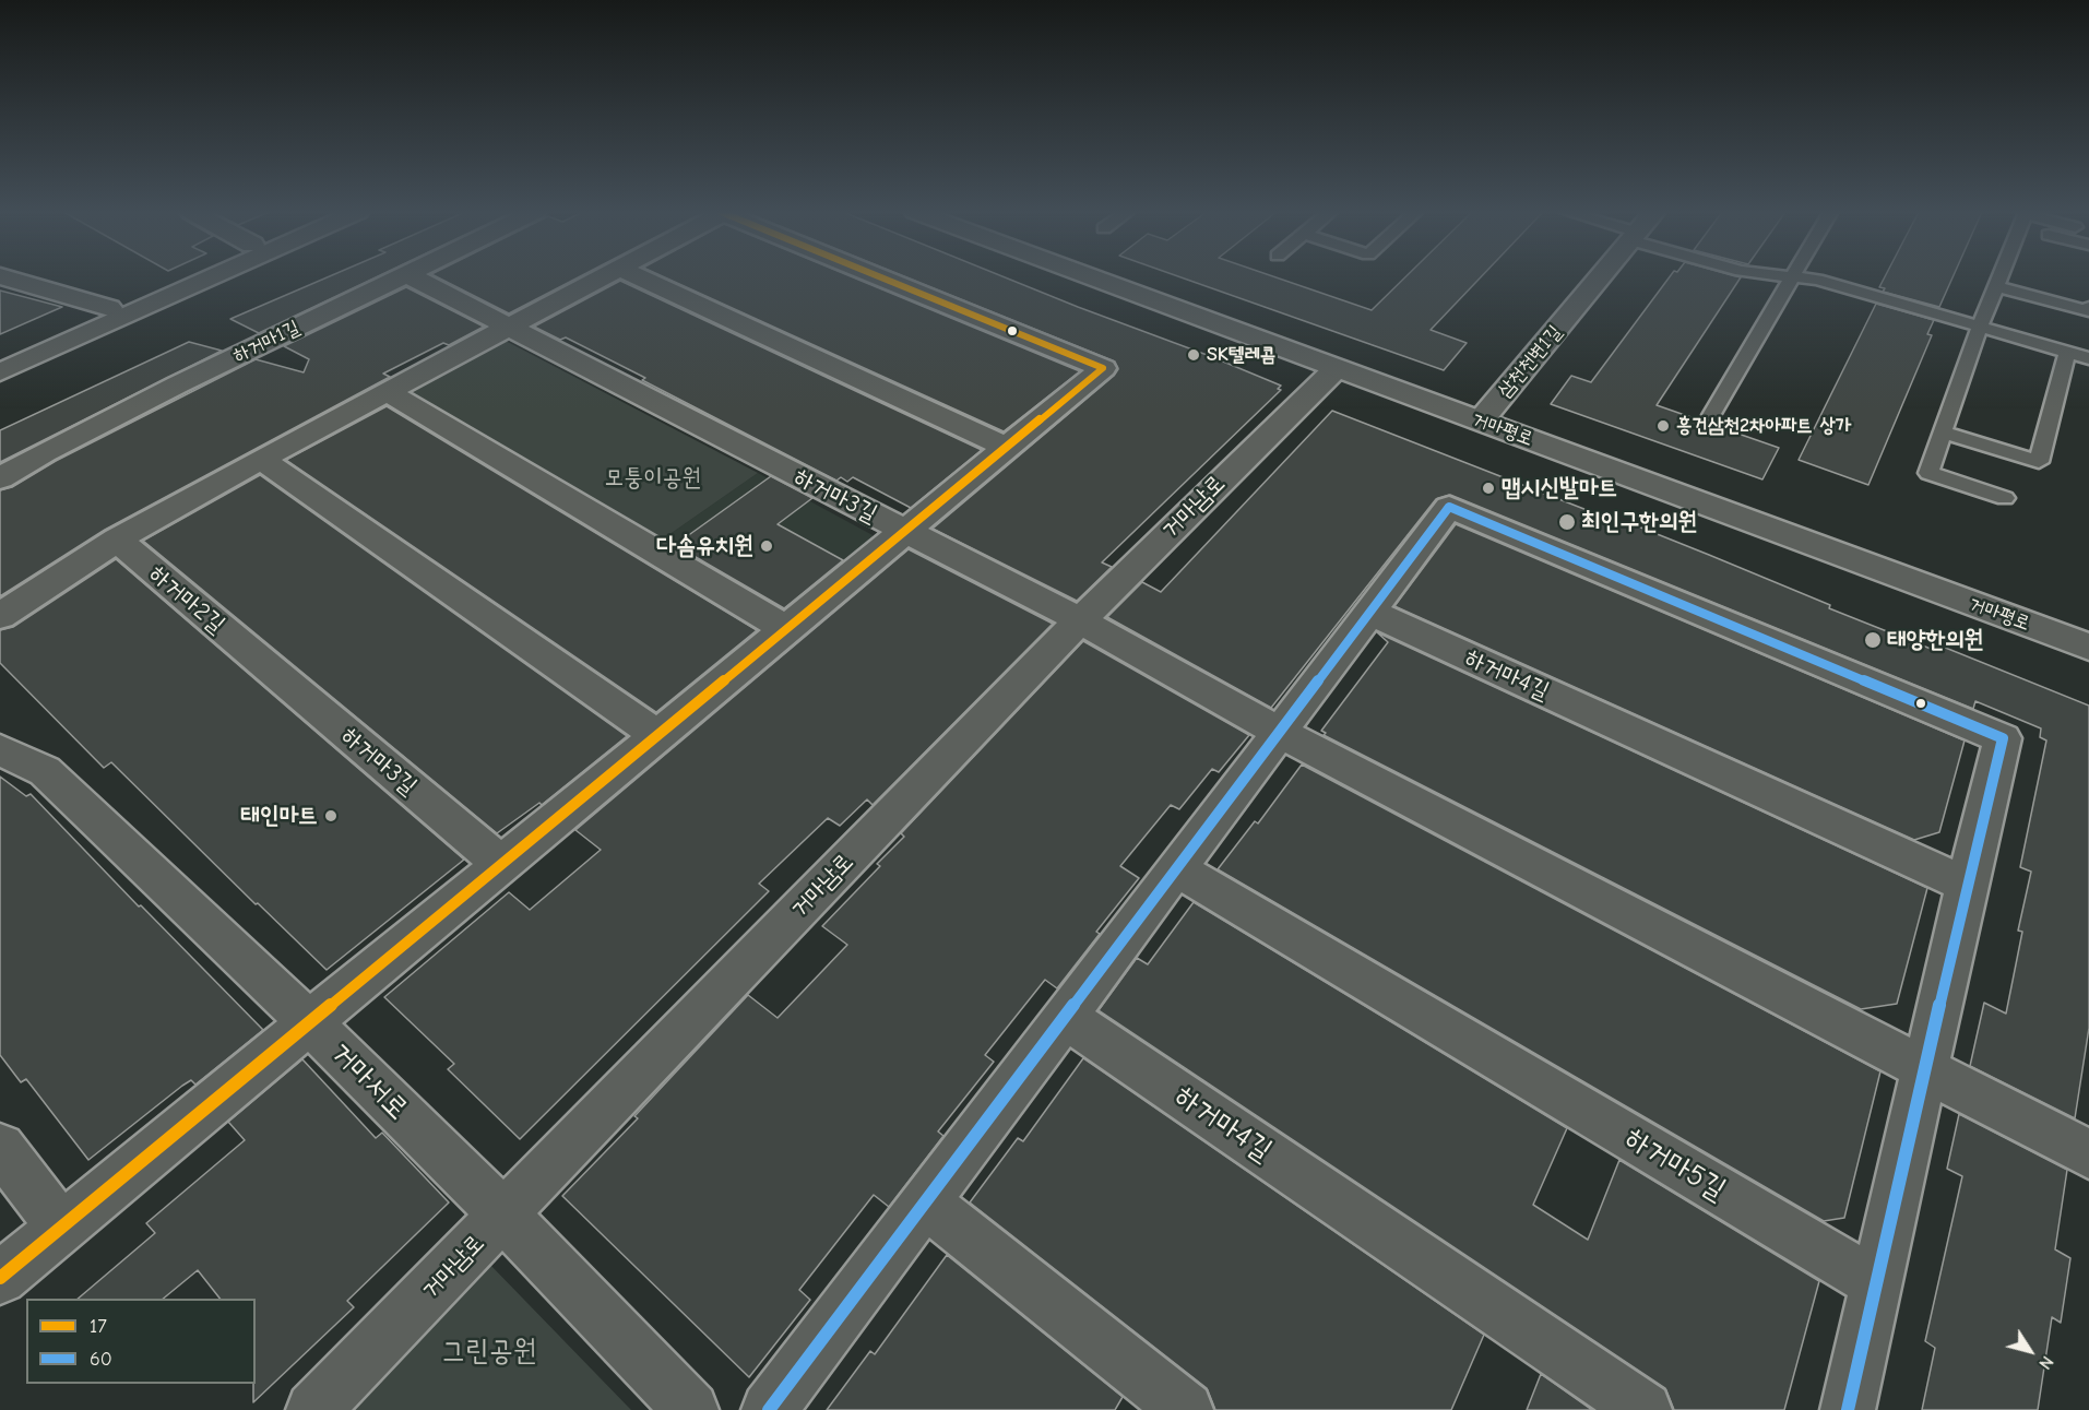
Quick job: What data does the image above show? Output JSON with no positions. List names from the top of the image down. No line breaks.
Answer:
{"streets":{"street":["하거마1길","삼천천변1길","거마평로","하거마3길","거마남로","하거마2길","하거마4길","거마서로","하거마5길"]},"crossings":[["삼천천변1길","거마평로"],["거마평로","거마남로"],["하거마3길","거마남로"],["하거마3길","하거마2길"],["하거마3길","거마서로"],["거마남로","거마서로"]],"parks":["모퉁이공원","그린공원"],"places":["SK텔레콤","흥건삼천2차아파트 상가","맵시신발마트","최인구한의원","다솜유치원","태양한의원","태인마트"],"lines":["transit line 17","transit line 60"],"legend":["17","60"],"north":"bottom right"}
